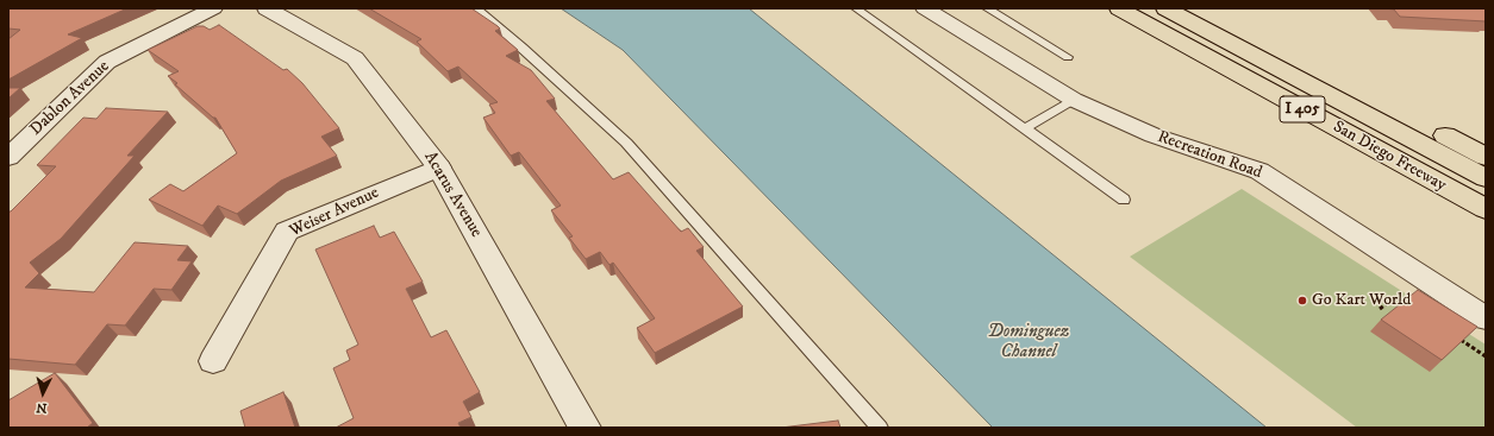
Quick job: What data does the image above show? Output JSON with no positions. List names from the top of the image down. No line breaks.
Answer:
{"streets":{"highway":["I 405","San Diego Freeway"],"street":["Dablon Avenue","Recreation Road","Acarus Avenue","Weiser Avenue"]},"crossings":[["Acarus Avenue","Weiser Avenue"]],"water":["Dominguez Channel"],"places":["Go Kart World"],"north":"bottom"}
